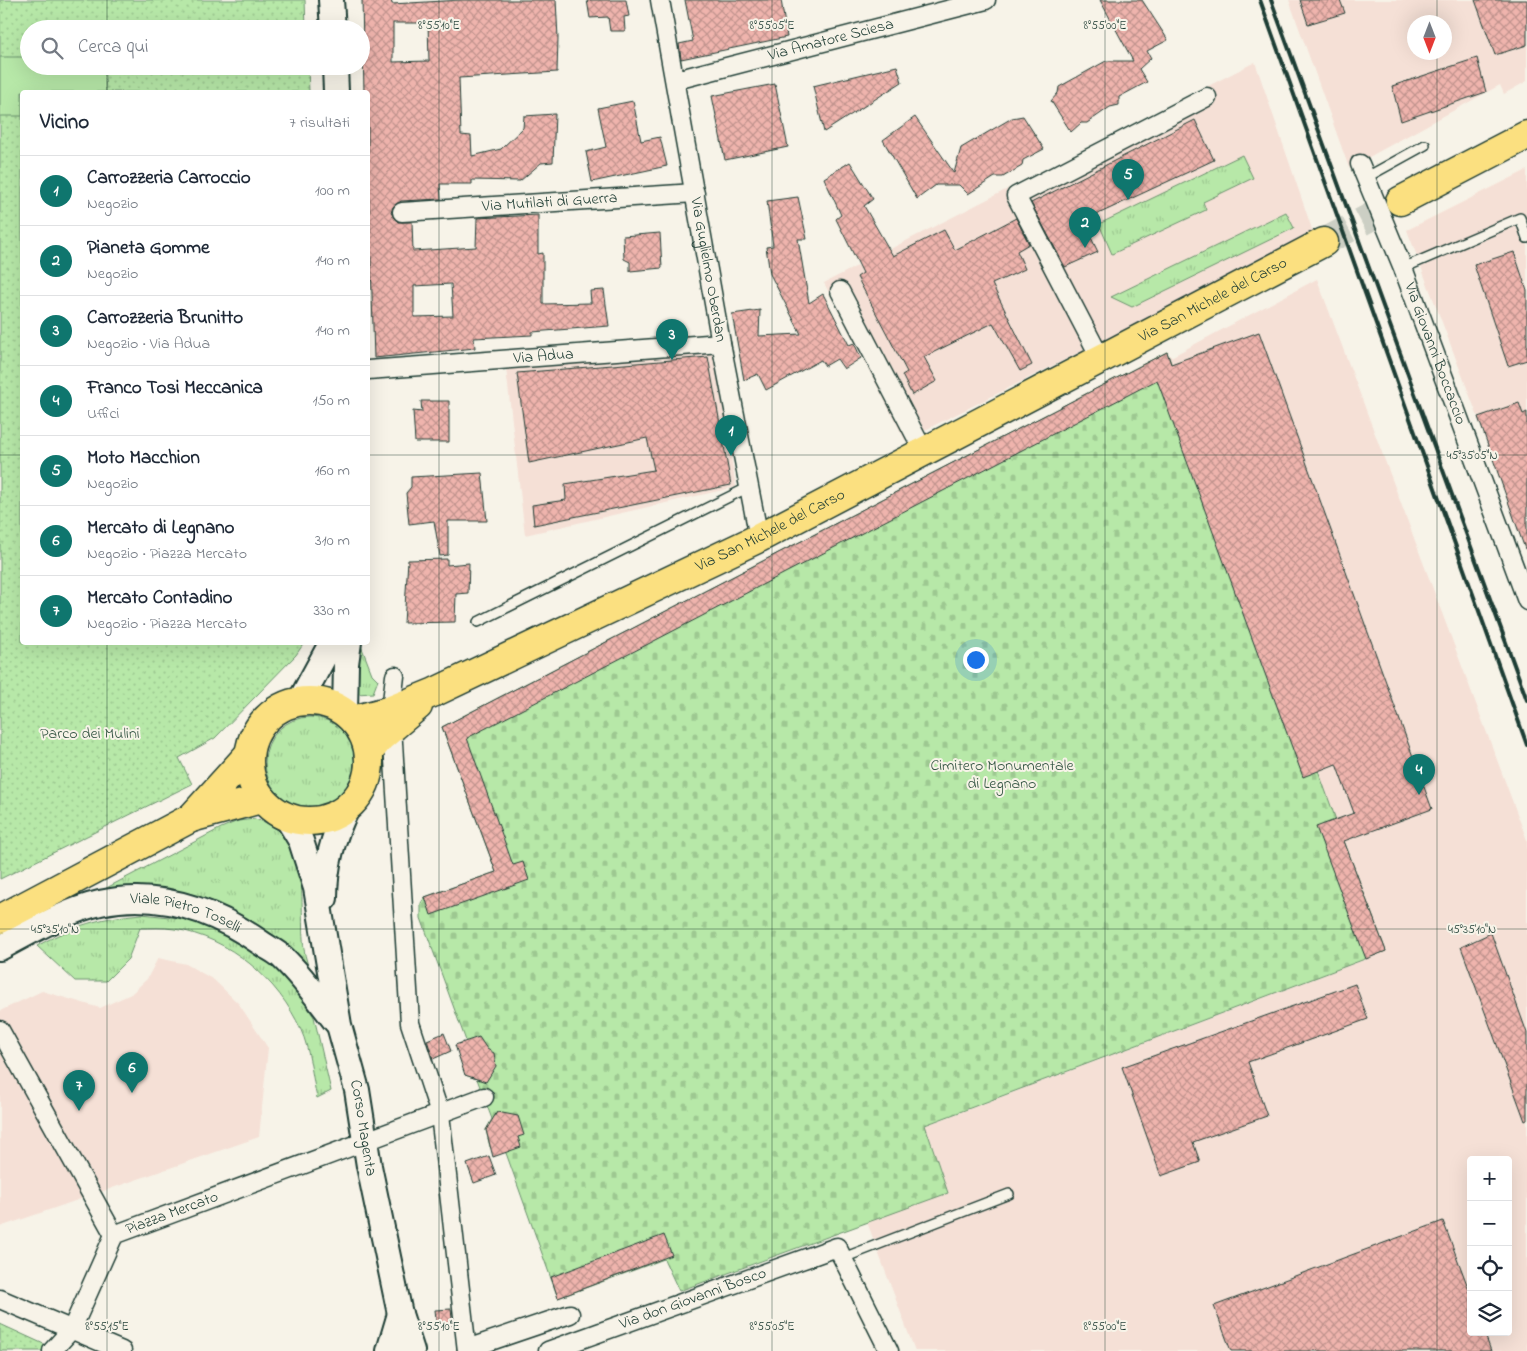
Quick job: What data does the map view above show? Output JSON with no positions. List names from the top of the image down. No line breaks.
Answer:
{"streets":{"main road":["Via San Michele del Carso"],"street":["Via Amatore Sciesa","Via Mutilati di Guerra","Via Guglielmo Oberdan","Via Giovanni Boccaccio","Via Adua","Viale Pietro Toselli","Corso Magenta","Piazza Mercato","Via don Giovanni Bosco"]},"crossings":[["Via Amatore Sciesa","Via Guglielmo Oberdan"],["Via Mutilati di Guerra","Via Guglielmo Oberdan"],["Via Guglielmo Oberdan","Via San Michele del Carso"],["Via Guglielmo Oberdan","Via Adua"],["Via San Michele del Carso","Corso Magenta"],["Viale Pietro Toselli","Corso Magenta"],["Corso Magenta","Piazza Mercato"]],"parks":["Parco dei Mulini","Cimitero Monumentale di Legnano"],"north":"bottom","page":{"search":"Cerca qui","heading":["Vicino","7 risultati"],"list":[{"mark":"1","name":"Carrozzeria Carroccio","note":"Negozio","value":"100 m"},{"mark":"2","name":"Pianeta Gomme","note":"Negozio","value":"140 m"},{"mark":"3","name":"Carrozzeria Brunitto","note":"Negozio · Via Adua","value":"140 m"},{"mark":"4","name":"Franco Tosi Meccanica","note":"Uffici","value":"150 m"},{"mark":"5","name":"Moto Macchion","note":"Negozio","value":"160 m"},{"mark":"6","name":"Mercato di Legnano","note":"Negozio · Piazza Mercato","value":"310 m"},{"mark":"7","name":"Mercato Contadino","note":"Negozio · Piazza Mercato","value":"330 m"}],"pins":["5","2","3","1","4","6","7"],"map_buttons":["+","−"]},"coordinates":["8°55'10\"E","8°55'05\"E","8°55'00\"E","45°35'05\"N","45°35'10\"N","8°55'15\"E"]}
